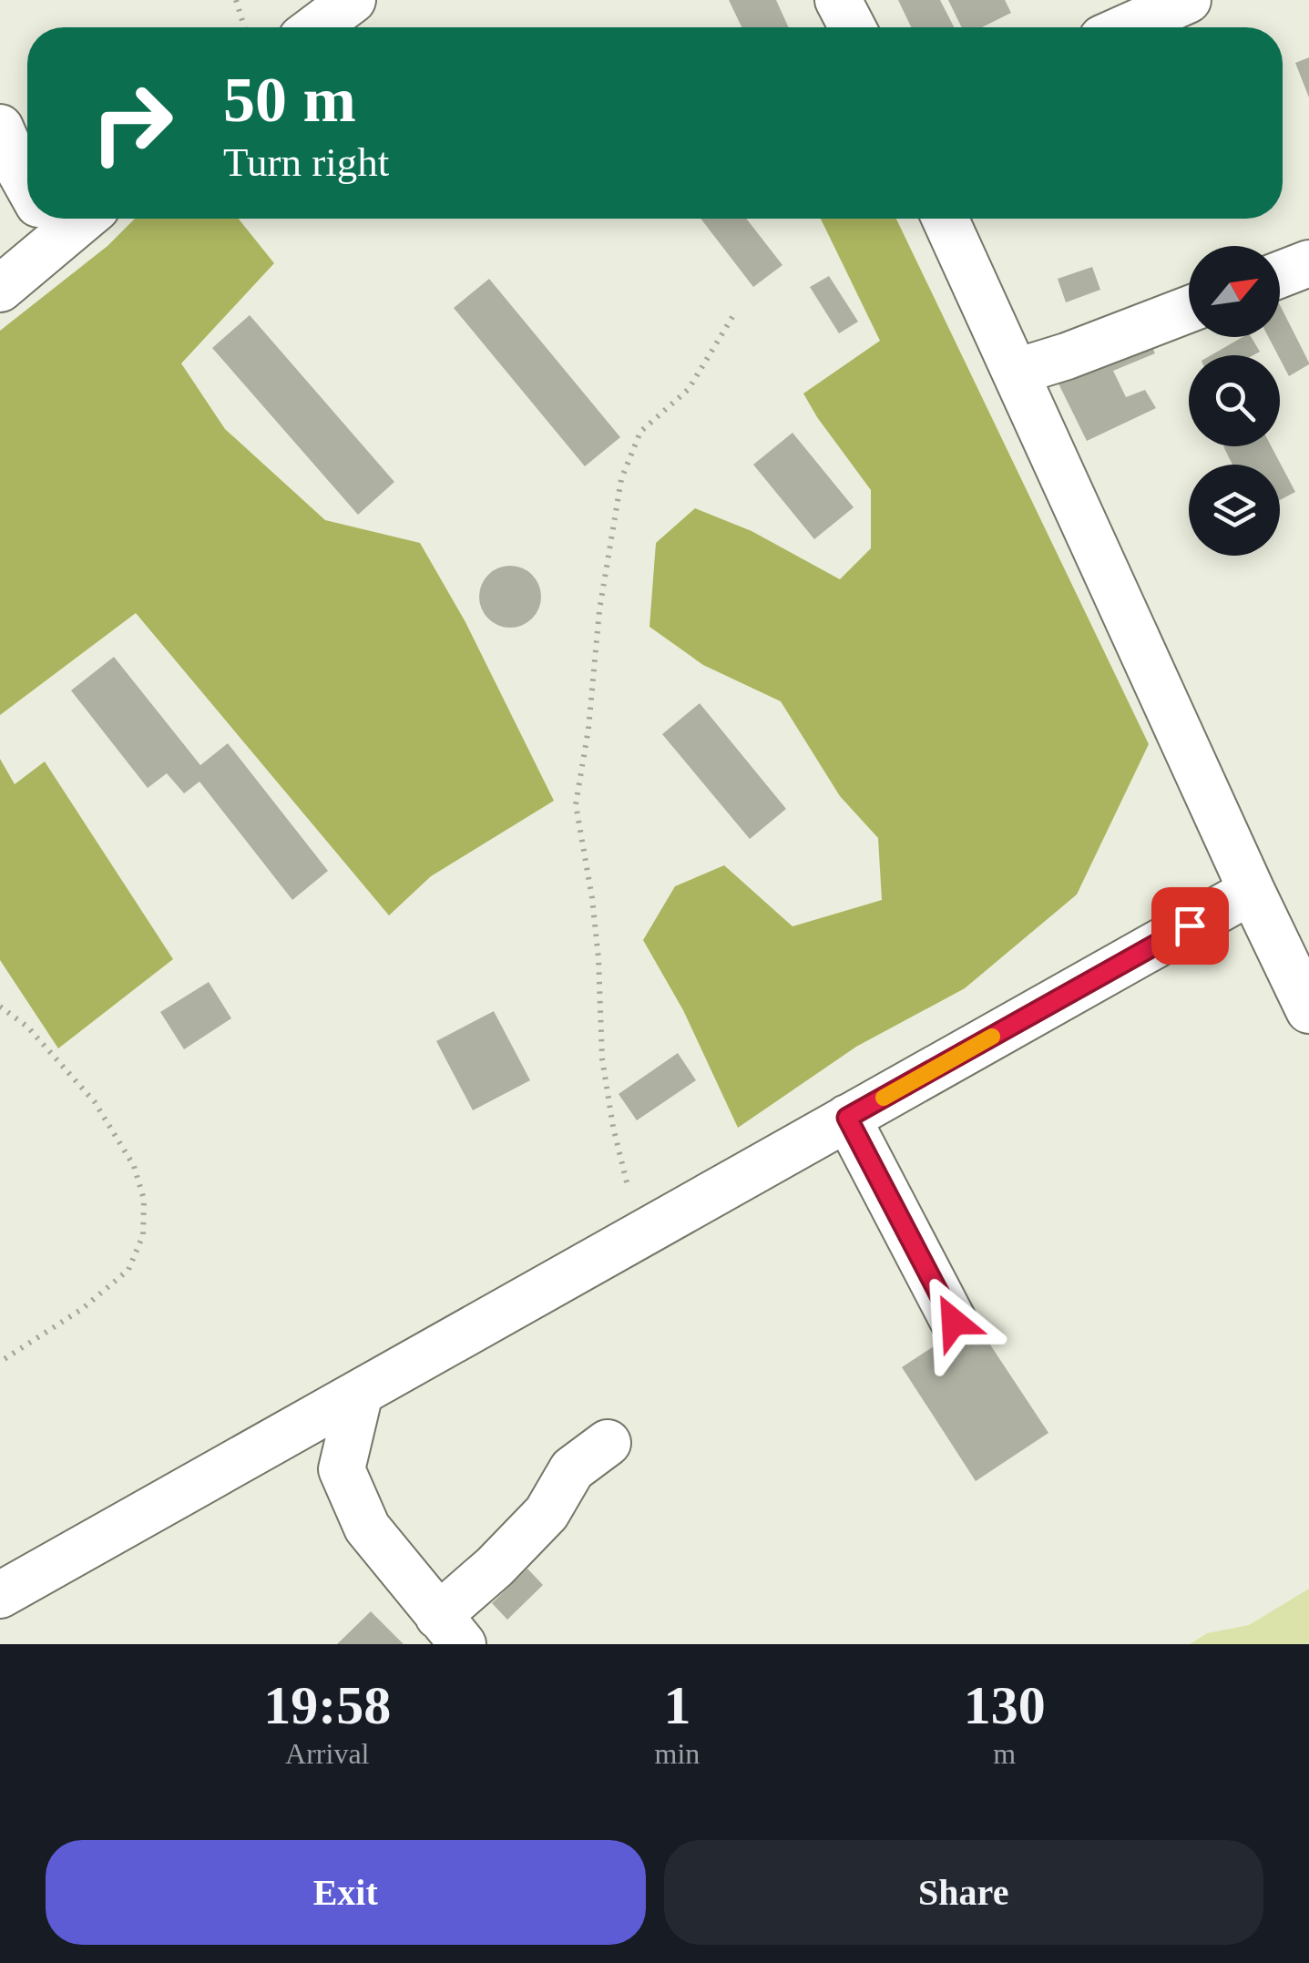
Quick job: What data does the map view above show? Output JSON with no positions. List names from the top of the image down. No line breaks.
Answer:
{"north":"top right","page":{"turn":["50 m","Turn right"],"eta":["19:58","Arrival","1","min","130","m"],"buttons":["Exit","Share"]}}
